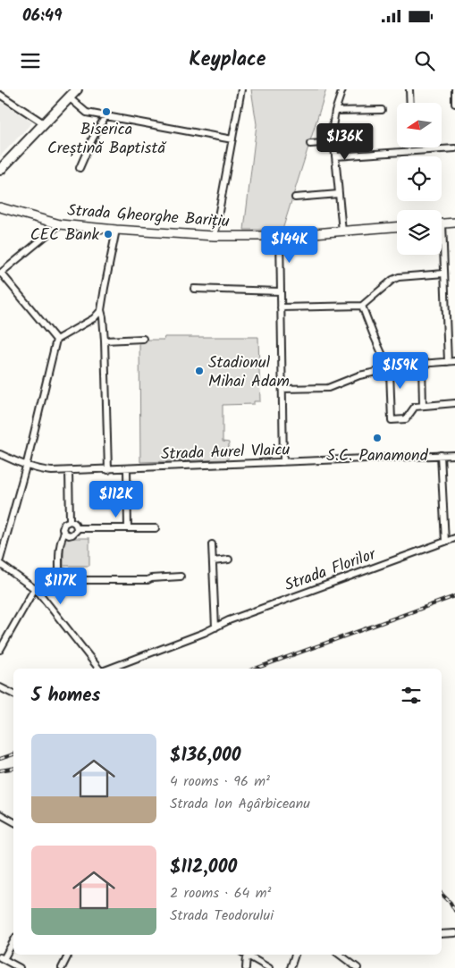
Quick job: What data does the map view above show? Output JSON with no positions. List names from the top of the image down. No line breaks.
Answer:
{"streets":{"street":["Strada Gheorghe Barițiu","Strada Aurel Vlaicu","Strada Florilor"]},"places":["Biserica Creștină Baptistă","CEC Bank","Stadionul Mihai Adam","S.C. Panamond"],"north":"left","page":{"status":"06:49","header":"Keyplace","price":["$136K","$144K","$159K","$112K","$117K"],"heading":"5 homes","list":[{"name":"$136,000","note":"4 rooms · 96 m² · Strada Ion Agârbiceanu"},{"name":"$112,000","note":"2 rooms · 64 m² · Strada Teodorului"}]}}
